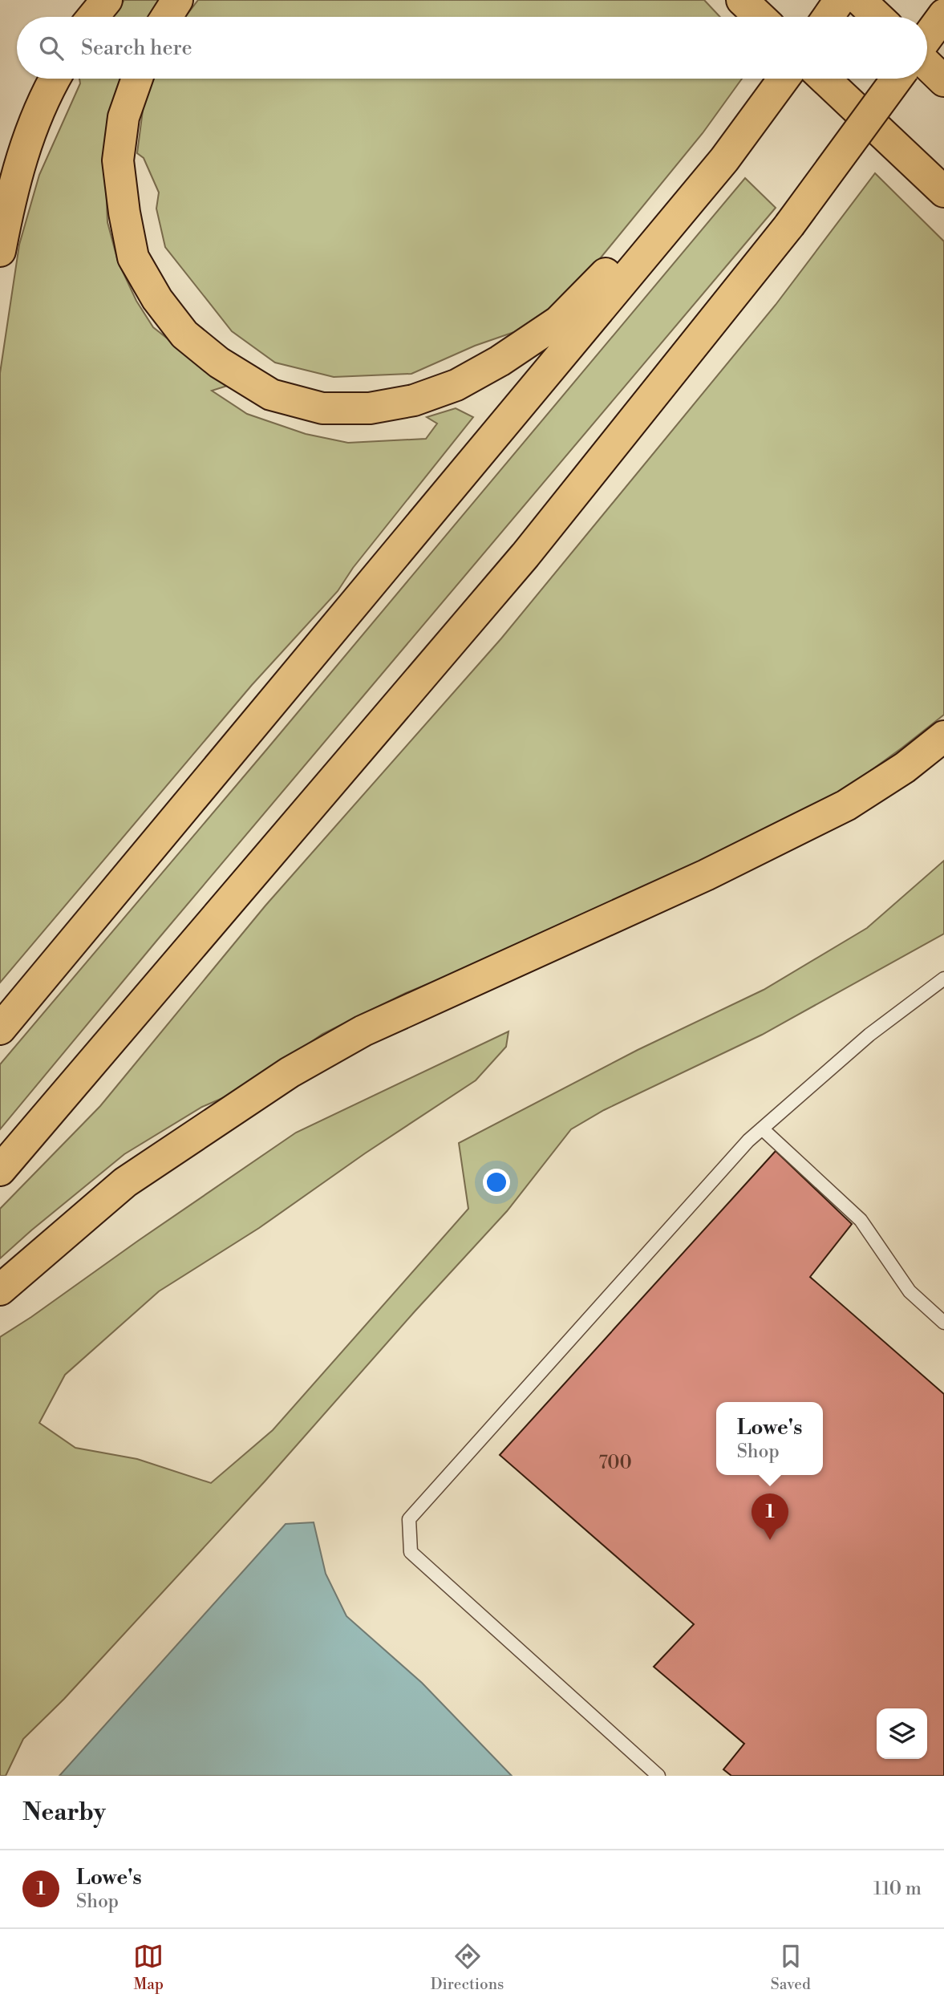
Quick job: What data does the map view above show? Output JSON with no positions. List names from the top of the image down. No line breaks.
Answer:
{"house_numbers":["700"],"page":{"search":"Search here","popup":["Lowe's","Shop"],"pins":"1","heading":"Nearby","list":[{"mark":"1","name":"Lowe's","note":"Shop","value":"110 m"}],"nav":["Map","Directions","Saved"]}}
